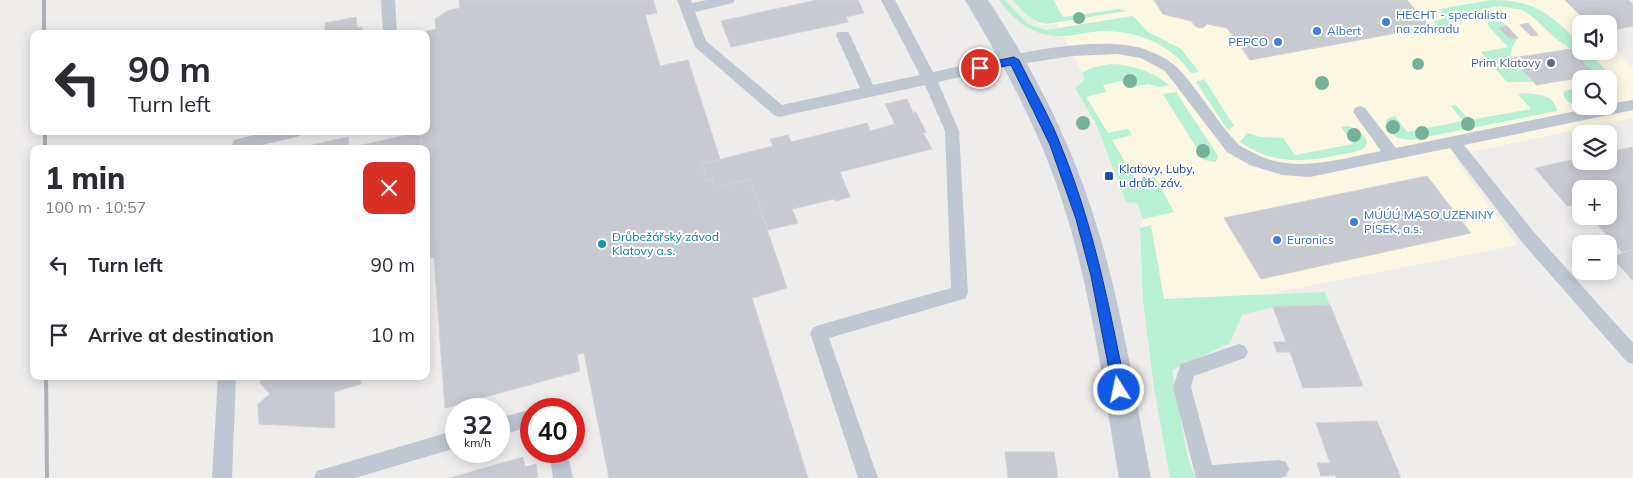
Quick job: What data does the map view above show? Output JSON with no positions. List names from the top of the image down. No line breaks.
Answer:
{"places":{"other":["HECHT - specialista na zahradu","Albert","PEPCO","Prim Klatovy","MÚÚÚ MASO UZENINY PÍSEK, a.s.","Euronics","Drůbežářský závod Klatovy a.s."],"transit":["Klatovy, Luby, u drůb. záv."]},"page":{"map_buttons":["+","−"],"turn":["90 m","Turn left"],"heading":["1 min","100 m · 10:57"],"list":[{"name":"Turn left","value":"90 m"},{"name":"Arrive at destination","value":"10 m"}],"speed":"32 km/h","limit":"40"}}
